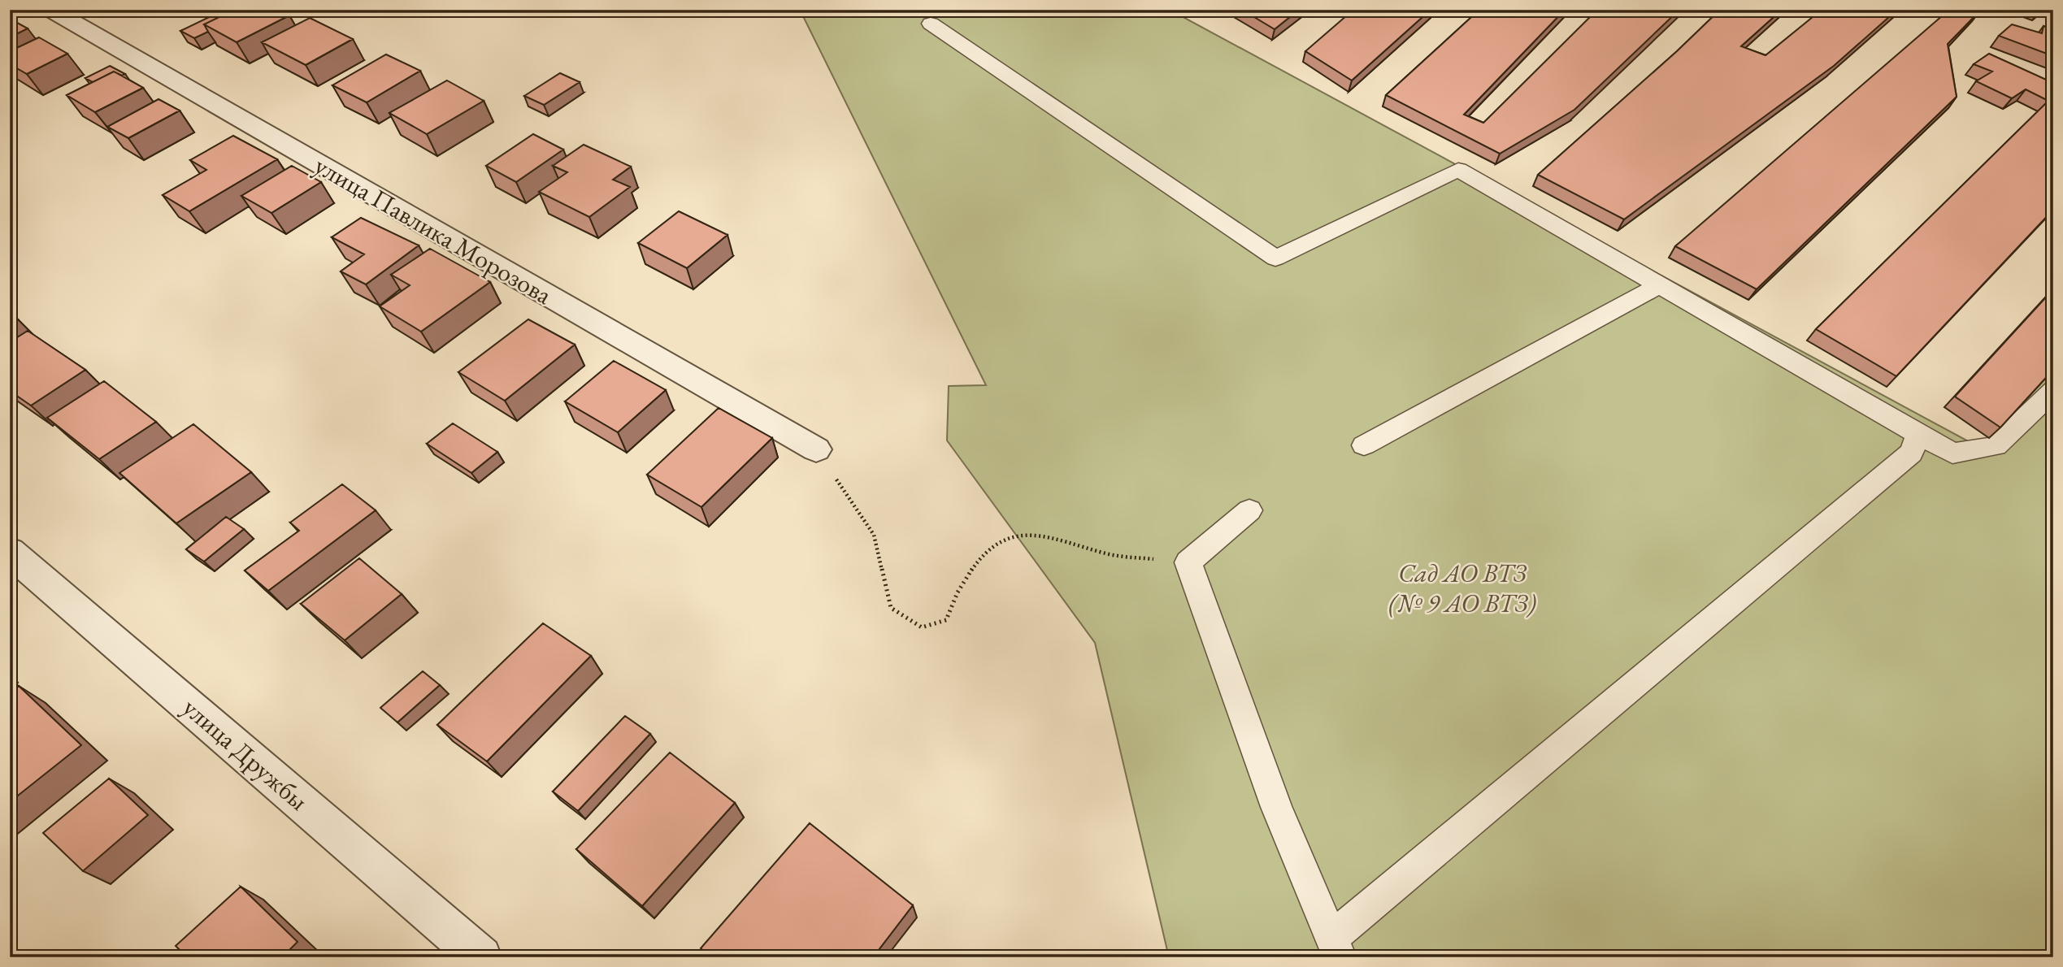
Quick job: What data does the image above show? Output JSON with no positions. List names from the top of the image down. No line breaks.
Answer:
{"streets":{"street":["улица Павлика Морозова","улица Дружбы"]},"parks":["Сад АО ВТЗ (№ 9 АО ВТЗ)"]}
